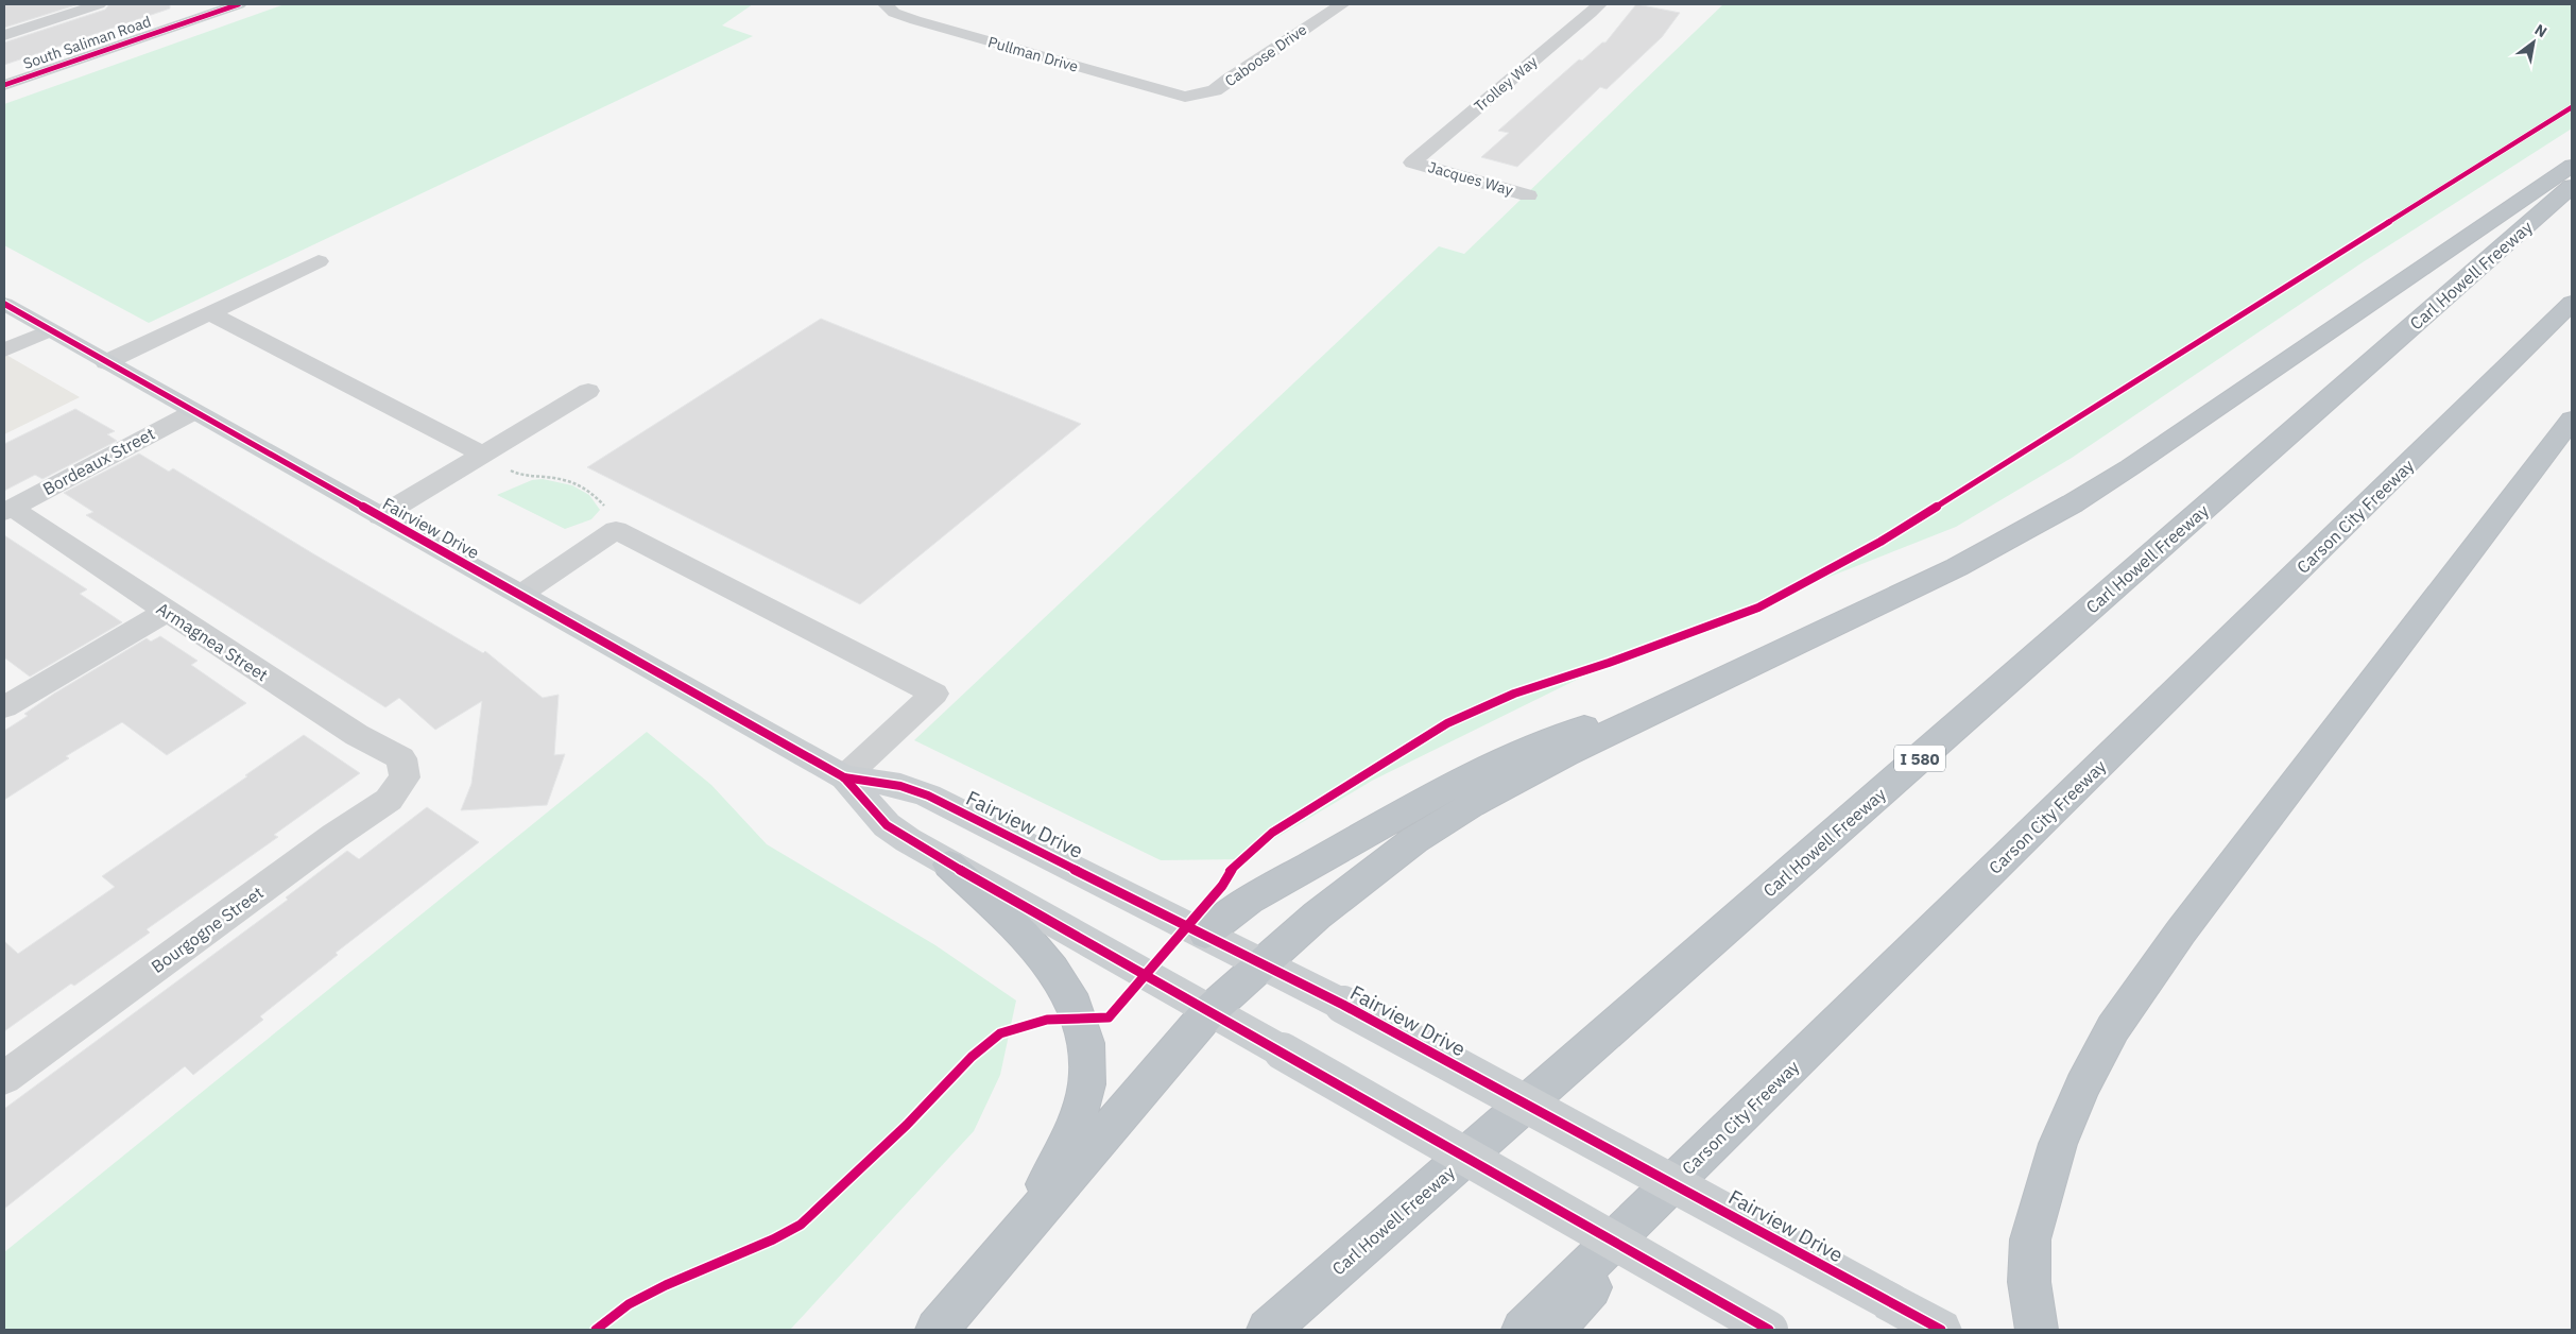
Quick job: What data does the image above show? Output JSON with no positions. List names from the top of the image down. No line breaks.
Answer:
{"streets":{"highway":["Carl Howell Freeway","Carson City Freeway","I 580"],"main road":["South Saliman Road","Fairview Drive"],"street":["Pullman Drive","Caboose Drive","Trolley Way","Jacques Way","Bordeaux Street","Armagnea Street","Bourgogne Street"]},"crossings":[["Pullman Drive","Caboose Drive"],["Trolley Way","Jacques Way"],["Bordeaux Street","Fairview Drive"],["Bordeaux Street","Armagnea Street"],["Armagnea Street","Bourgogne Street"]],"north":"top right"}
